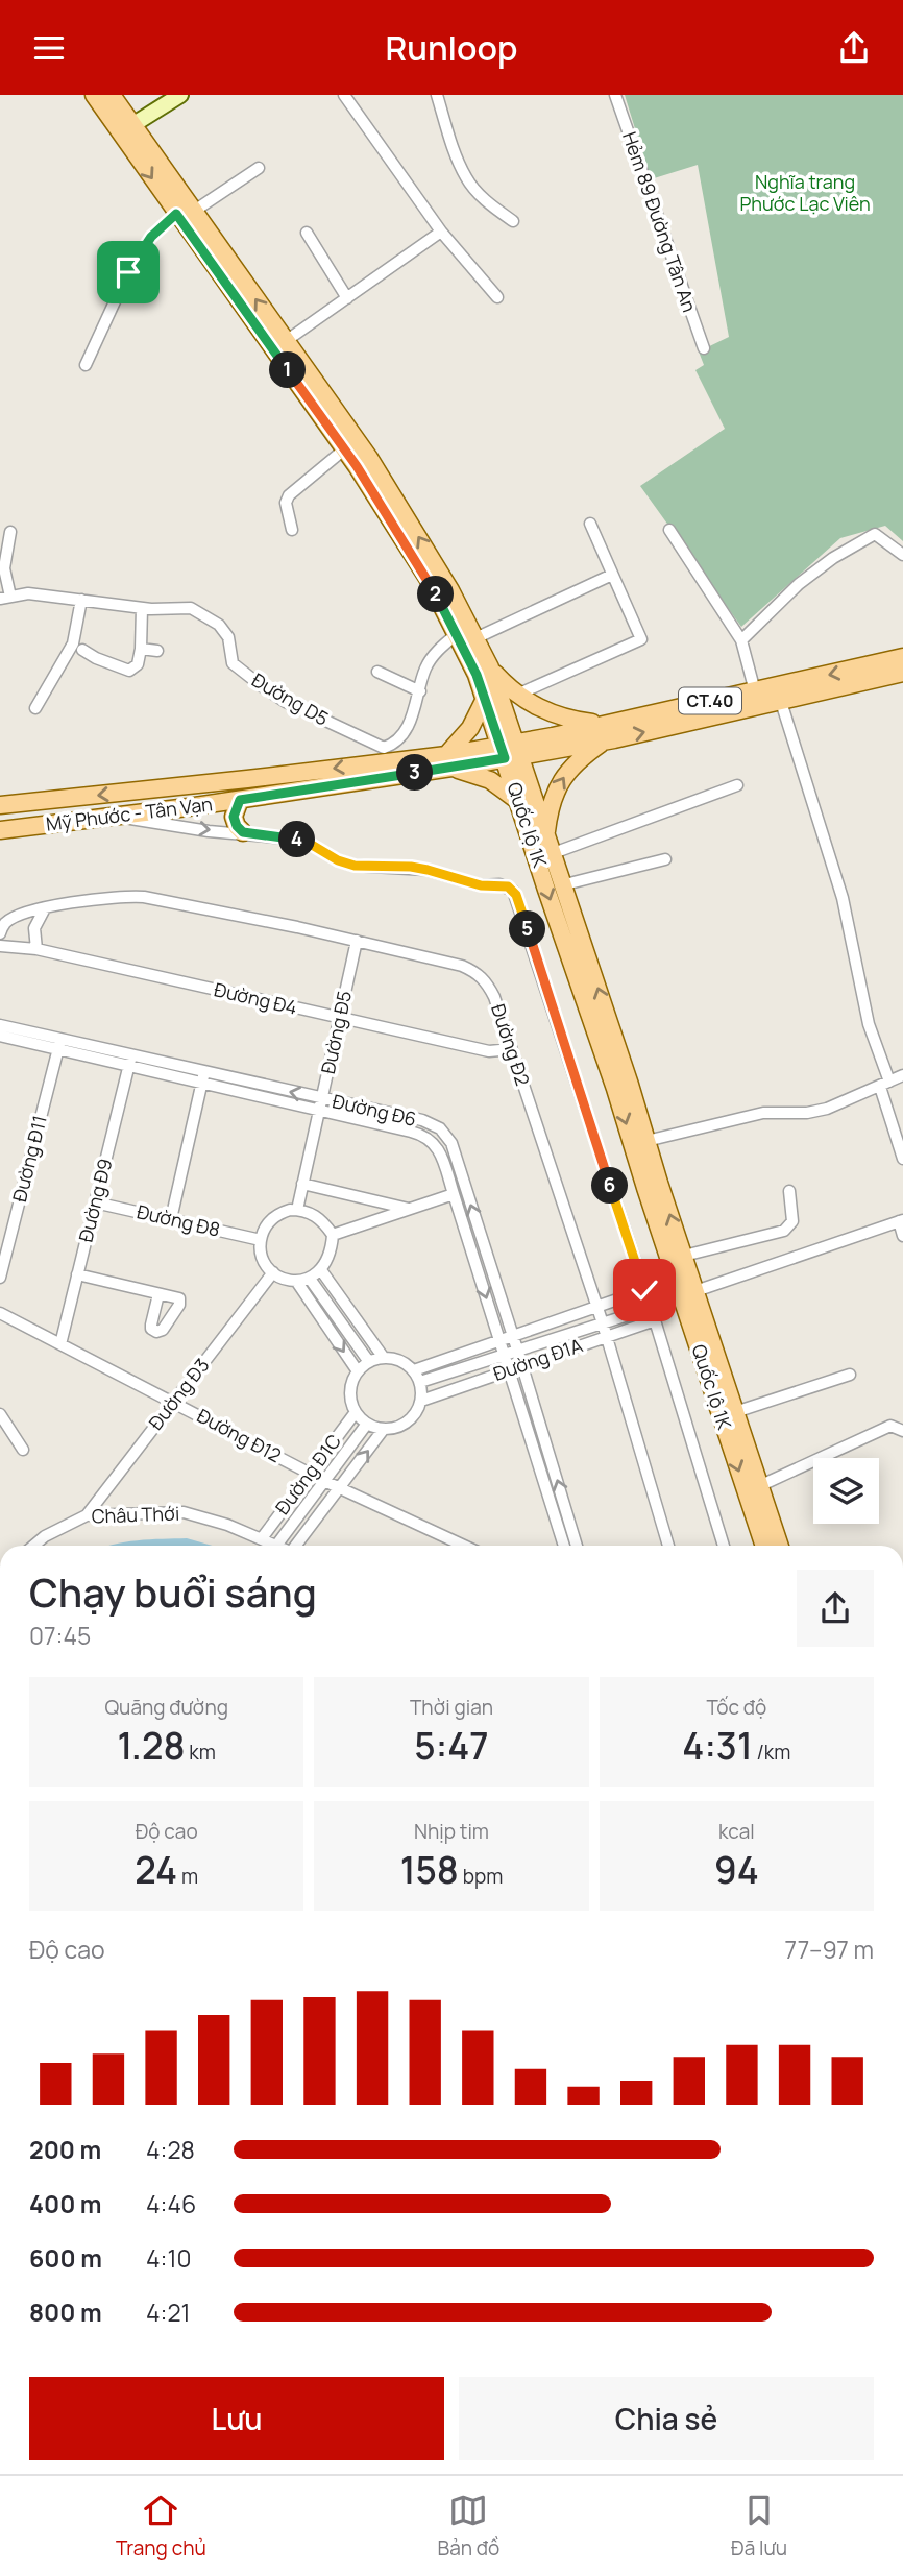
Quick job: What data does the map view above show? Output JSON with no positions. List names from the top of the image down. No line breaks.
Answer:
{"streets":{"main road":["CT.40","Mỹ Phước - Tân Vạn","Quốc lộ 1K"],"street":["Hẻm 89 Đường Tân An","Đường D5","Đường Đ4","Đường Đ5","Đường Đ2","Đường Đ6","Đường Đ11","Đường Đ9","Đường Đ8","Đường Đ1A","Đường Đ3","Đường Đ12","Đường Đ1C","Châu Thới"]},"crossings":[["Mỹ Phước - Tân Vạn","Quốc lộ 1K"],["Đường Đ4","Đường Đ5"],["Đường Đ4","Đường Đ2"],["Đường Đ5","Đường Đ2"],["Đường Đ5","Đường Đ6"],["Đường Đ5","Đường Đ8"],["Đường Đ5","Đường Đ3"],["Đường Đ2","Đường Đ1A"],["Đường Đ6","Đường Đ11"],["Đường Đ6","Đường Đ9"],["Đường Đ6","Đường Đ1A"],["Đường Đ9","Đường Đ8"],["Đường Đ9","Đường Đ12"],["Đường Đ8","Đường Đ3"],["Đường Đ1A","Đường Đ1C"],["Đường Đ3","Đường Đ12"],["Đường Đ3","Châu Thới"],["Đường Đ12","Đường Đ1C"],["Đường Đ1C","Châu Thới"]],"parks":["Nghĩa trang Phước Lạc Viên"],"page":{"header":"Runloop","pins":["1","2","3","4","5","6"],"heading":["Chạy buổi sáng","07:45"],"stats":[["Quãng đường","1.28 km"],["Thời gian","5:47"],["Tốc độ","4:31 /km"],["Độ cao","24 m"],["Nhịp tim","158 bpm"],["kcal","94"]],"chart":["Độ cao","77–97 m"],"list":[{"name":"200 m","note":"4:28"},{"name":"400 m","note":"4:46"},{"name":"600 m","note":"4:10"},{"name":"800 m","note":"4:21"}],"buttons":["Lưu","Chia sẻ"],"tabs":["Trang chủ","Bản đồ","Đã lưu"]}}
